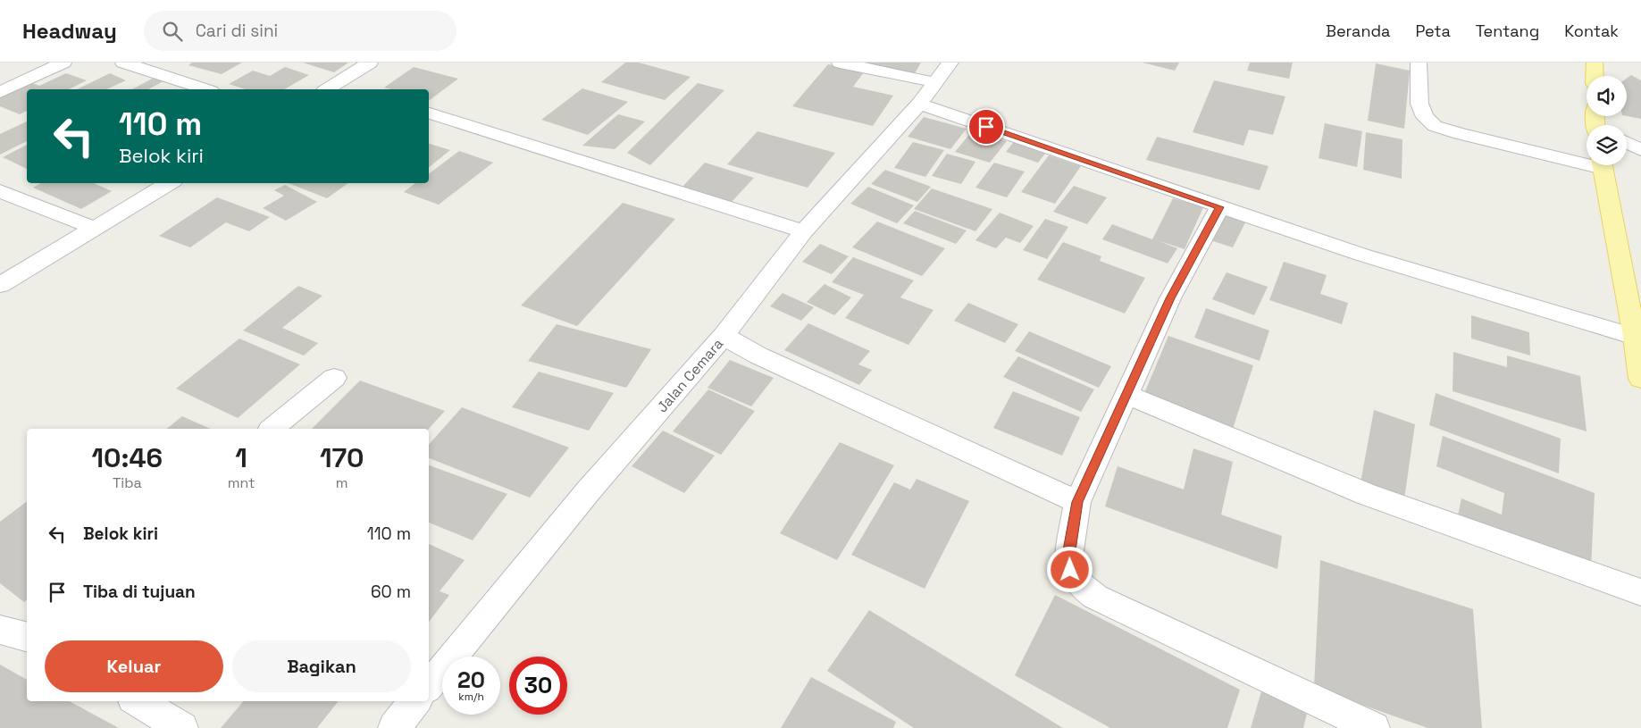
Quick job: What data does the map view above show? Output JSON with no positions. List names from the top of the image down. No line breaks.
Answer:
{"streets":{"street":["Jalan Cemara"]},"page":{"header":"Headway","search":"Cari di sini","nav":["Beranda","Peta","Tentang","Kontak"],"turn":["110 m","Belok kiri"],"eta":["10:46","Tiba","1","mnt","170","m"],"list":[{"name":"Belok kiri","value":"110 m"},{"name":"Tiba di tujuan","value":"60 m"}],"buttons":["Keluar","Bagikan"],"speed":"20 km/h","limit":"30"}}
